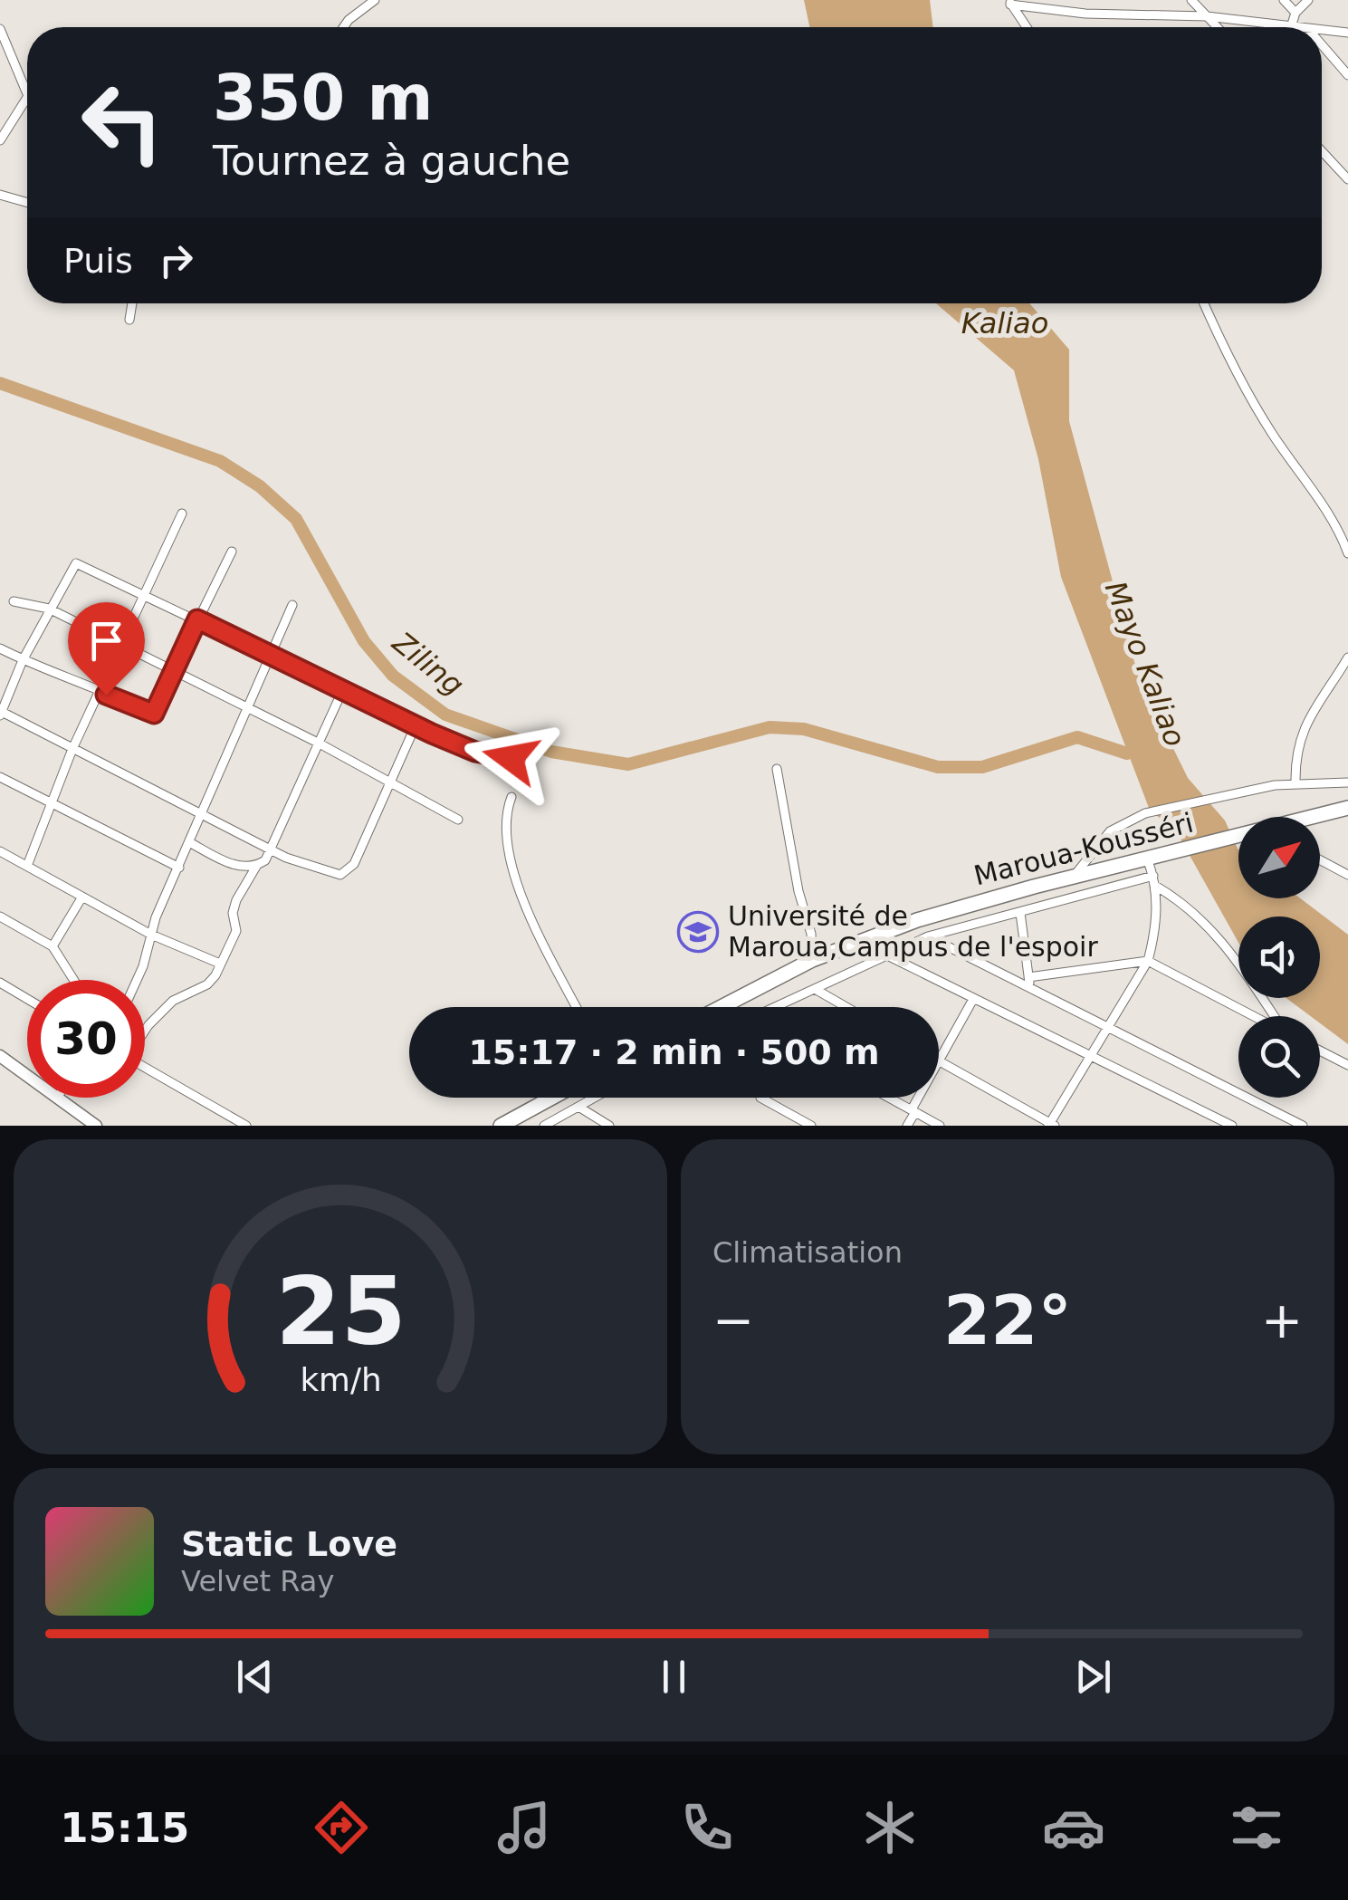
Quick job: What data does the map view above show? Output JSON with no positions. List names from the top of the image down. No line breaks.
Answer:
{"streets":{"highway":["Maroua-Kousséri"]},"water":["Kaliao","Ziling","Mayo Kaliao"],"places":{"school or university":["Université de Maroua,Campus de l'espoir"]},"north":"top right","page":{"turn":["350 m","Tournez à gauche"],"then":"Puis","limit":"30","trip":"15:17 · 2 min · 500 m","tile":"Climatisation","heat":["−","22°","+"],"song":["Static Love","Velvet Ray"],"tabs":"15:15","gauge":["25","km/h"]}}
